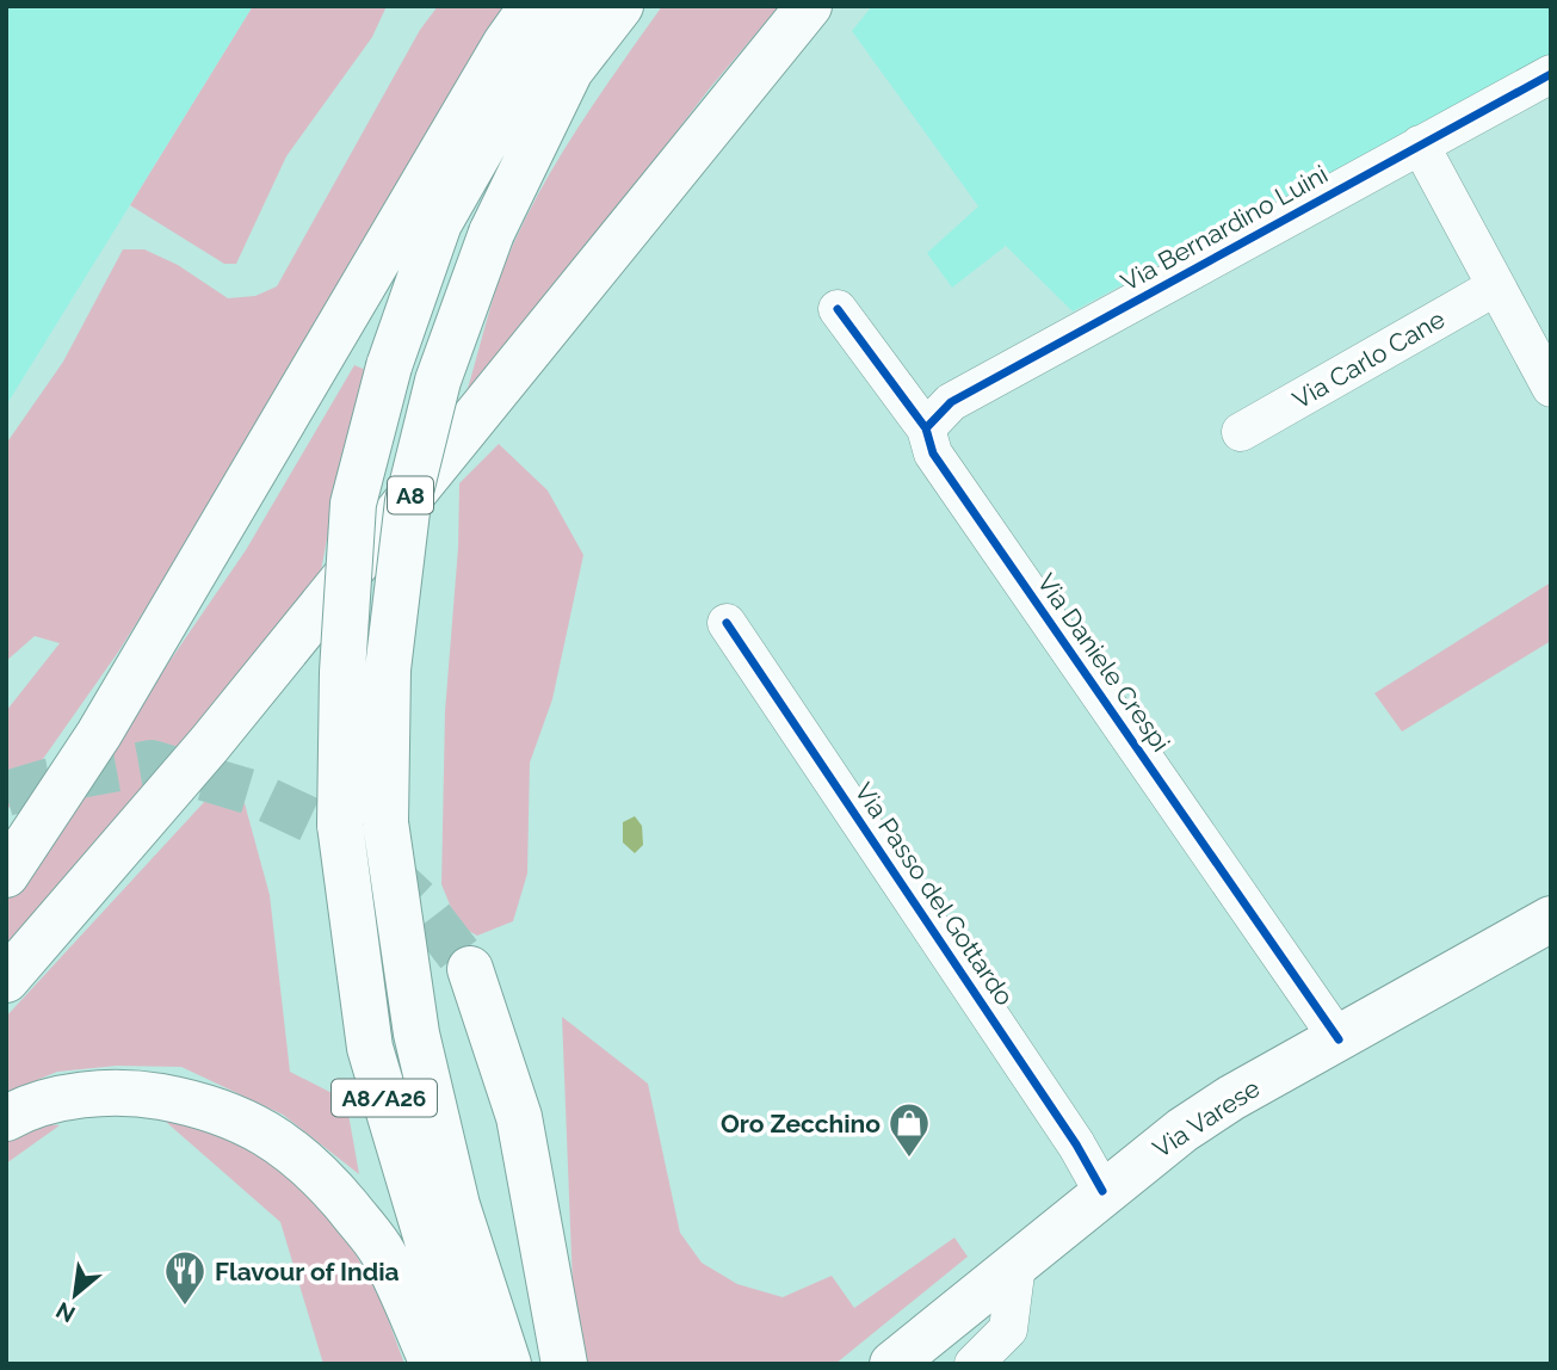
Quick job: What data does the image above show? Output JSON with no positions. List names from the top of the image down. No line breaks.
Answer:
{"streets":{"main road":["A8","A8/A26","Via Varese"],"street":["Via Bernardino Luini","Via Carlo Cane","Via Daniele Crespi","Via Passo del Gottardo"]},"crossings":[["Via Bernardino Luini","Via Daniele Crespi"],["Via Daniele Crespi","Via Varese"],["Via Passo del Gottardo","Via Varese"]],"places":{"shop":["Oro Zecchino"],"restaurant":["Flavour of India"]},"north":"bottom left"}
